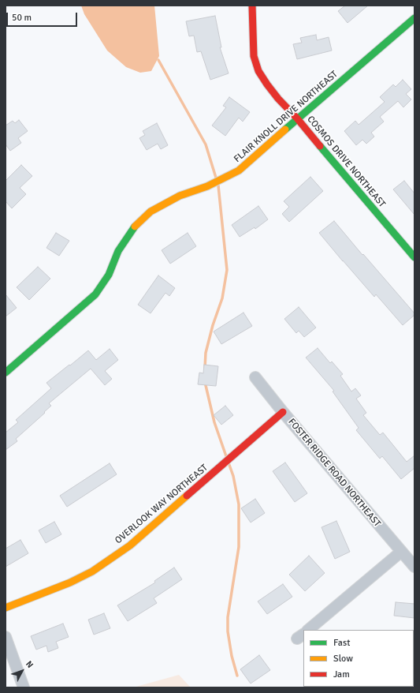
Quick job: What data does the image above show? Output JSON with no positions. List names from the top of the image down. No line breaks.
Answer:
{"streets":{"street":["FLAIR KNOLL DRIVE NORTHEAST","COSMOS DRIVE NORTHEAST","FOSTER RIDGE ROAD NORTHEAST","OVERLOOK WAY NORTHEAST"]},"crossings":[["FLAIR KNOLL DRIVE NORTHEAST","COSMOS DRIVE NORTHEAST"],["FOSTER RIDGE ROAD NORTHEAST","OVERLOOK WAY NORTHEAST"]],"legend":["Fast","Slow","Jam"],"scale_bar":"50 m","north":"top right"}
